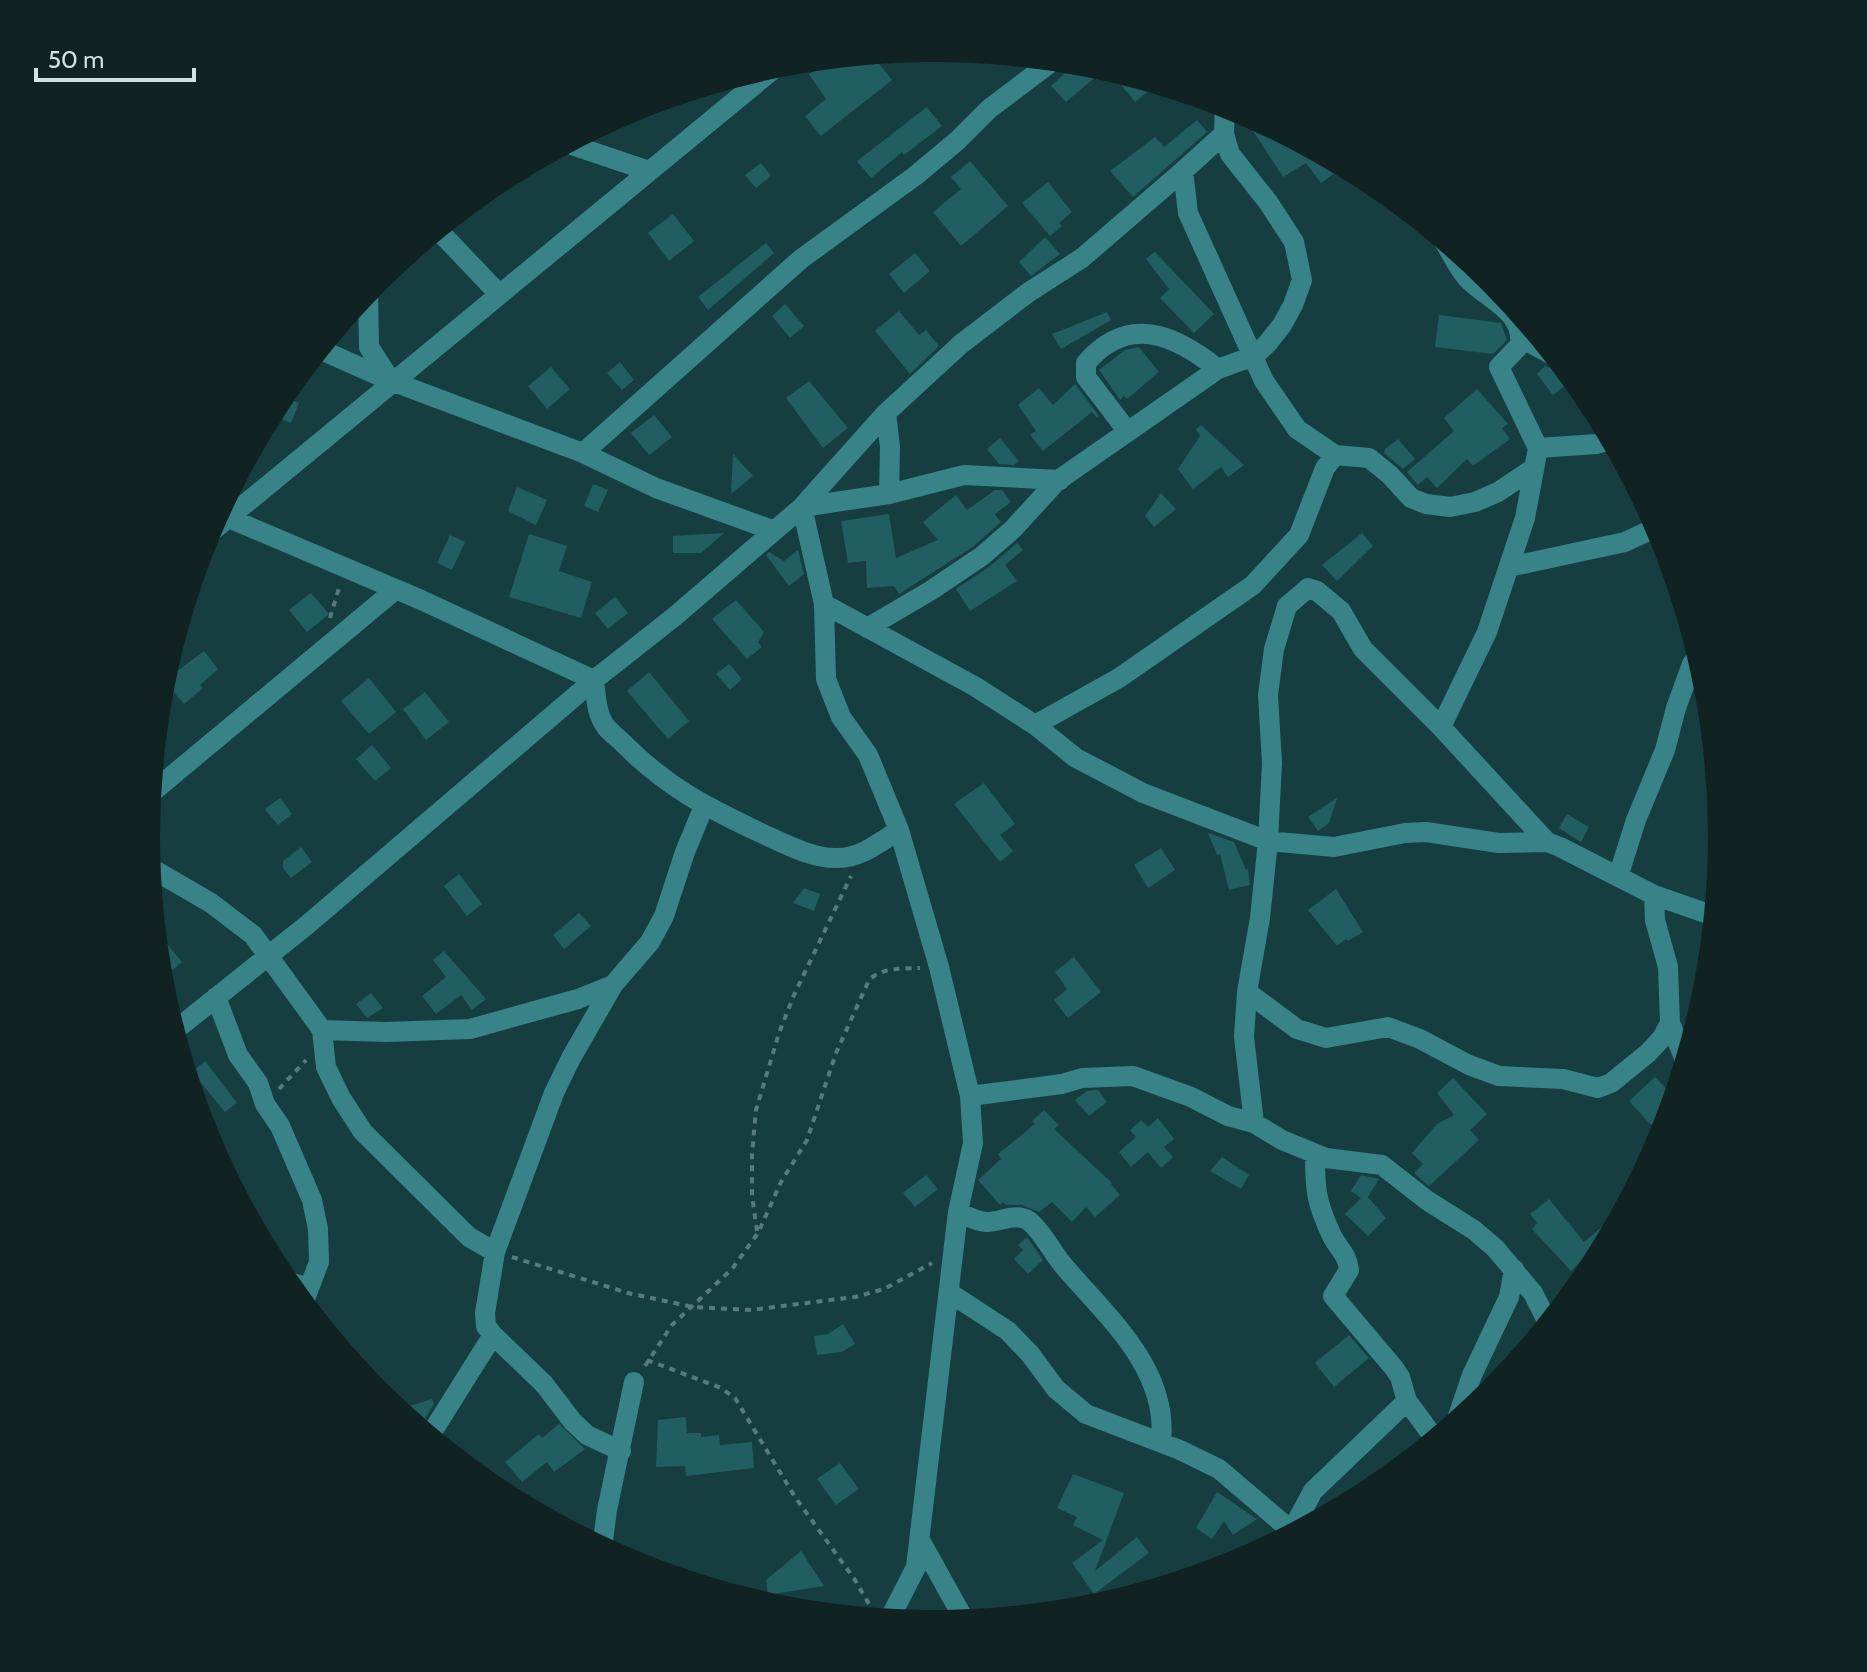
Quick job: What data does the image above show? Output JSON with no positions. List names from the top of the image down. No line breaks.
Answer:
{"scale_bar":"50 m"}
